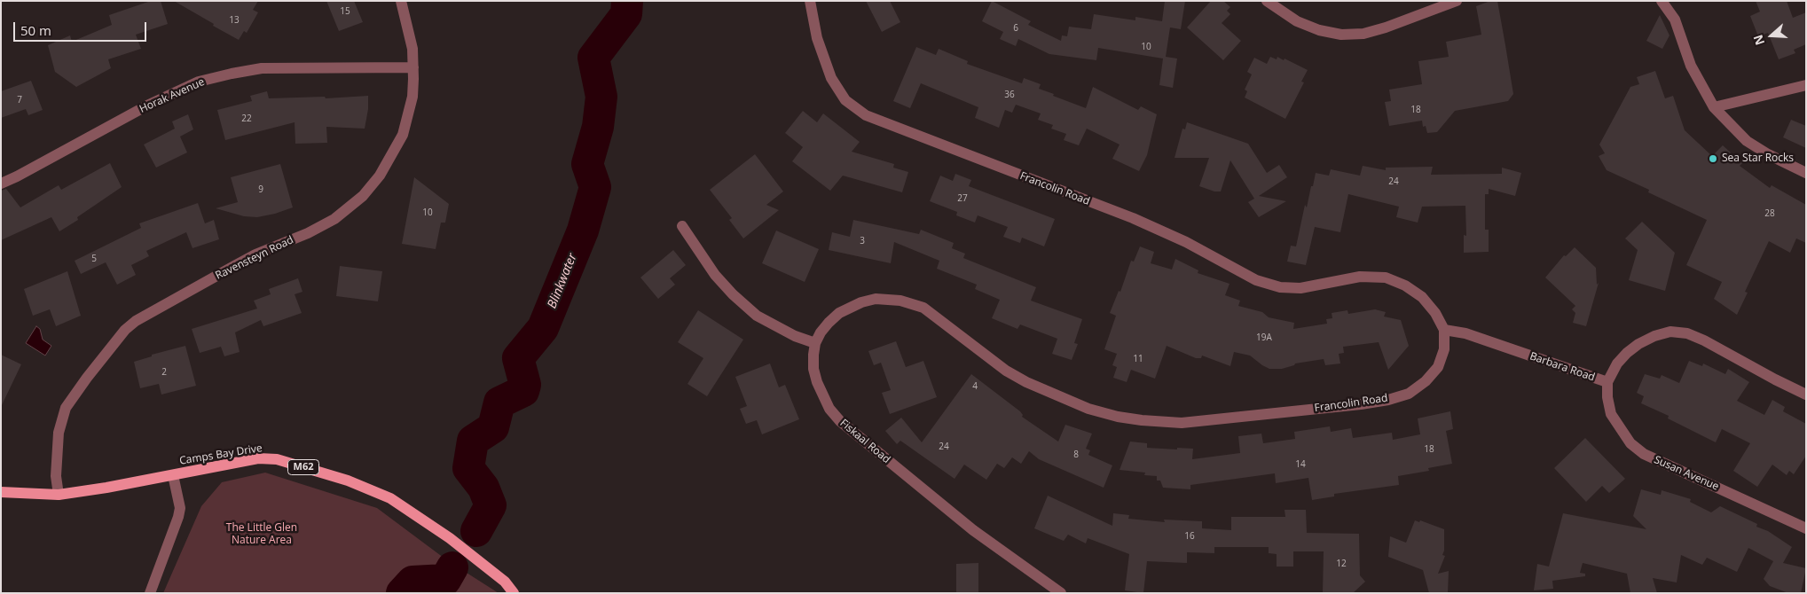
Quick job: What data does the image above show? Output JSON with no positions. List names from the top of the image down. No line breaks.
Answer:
{"streets":{"main road":["Camps Bay Drive","M62"],"street":["Horak Avenue","Francolin Road","Ravensteyn Road","Barbara Road","Fiskaal Road","Susan Avenue"]},"crossings":[["Horak Avenue","Ravensteyn Road"],["Francolin Road","Barbara Road"],["Francolin Road","Fiskaal Road"],["Ravensteyn Road","Camps Bay Drive"],["Barbara Road","Susan Avenue"]],"water":["Blinkwater"],"parks":["The Little Glen Nature Area"],"places":["Sea Star Rocks"],"house_numbers":["15","13","6","10","36","7","18","22","24","9","27","10","28","3","5","19A","11","2","4","24","18","8","14","16","12"],"scale_bar":"50 m","north":"left"}
